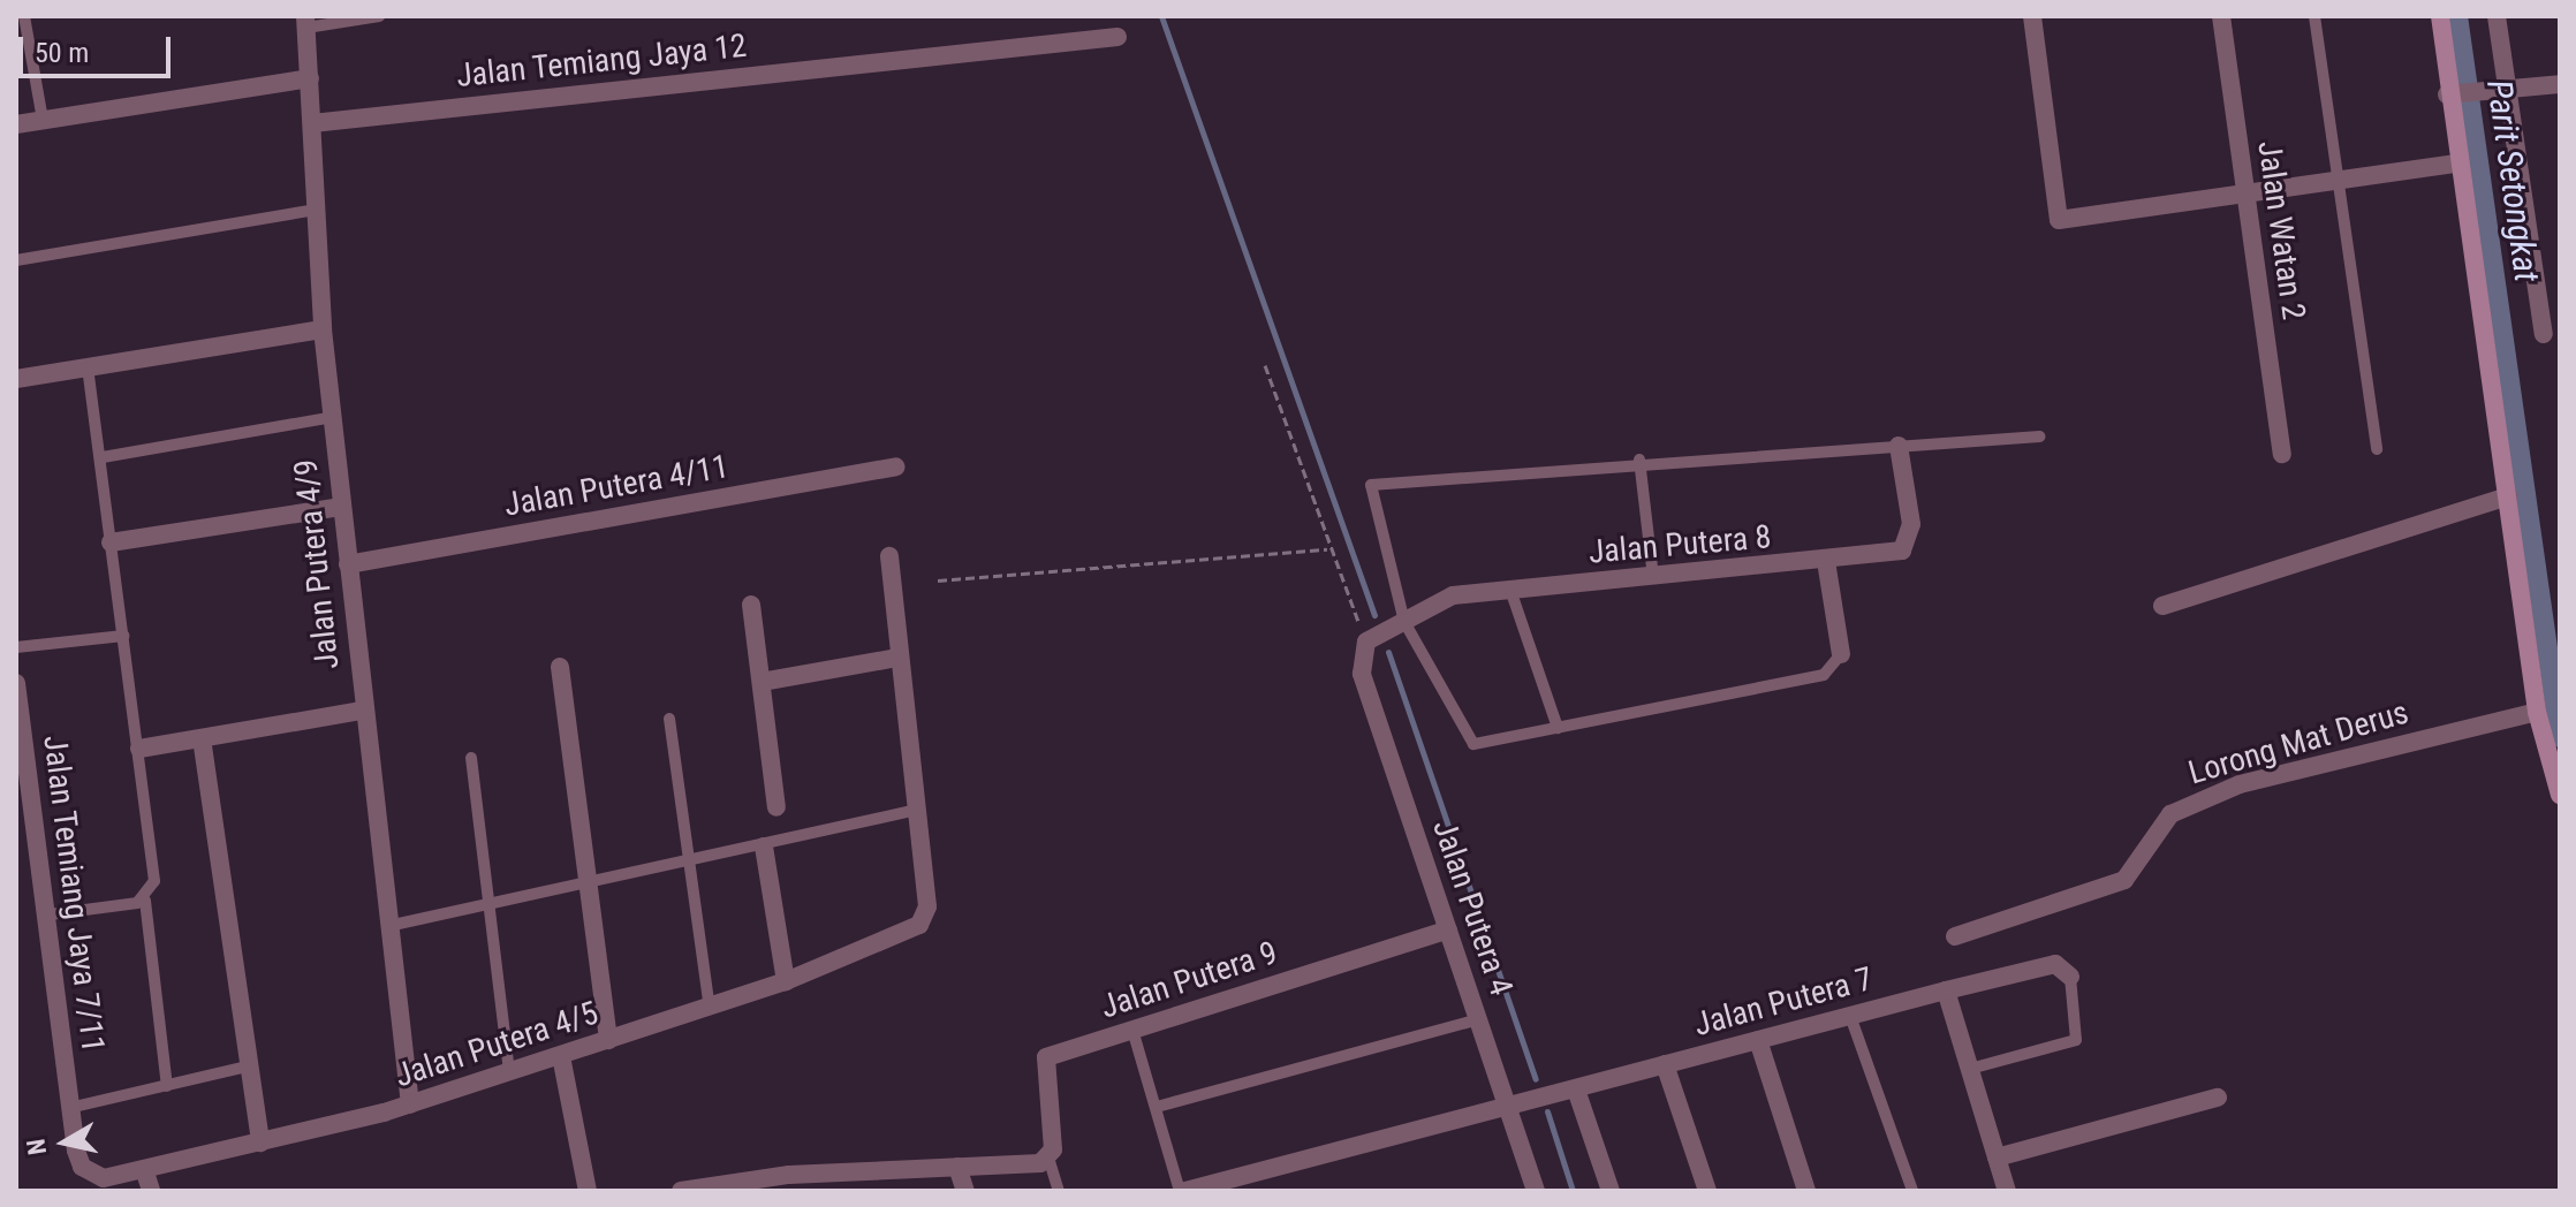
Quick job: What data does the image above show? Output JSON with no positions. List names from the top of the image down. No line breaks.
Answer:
{"streets":{"street":["Jalan Temiang Jaya 12","Jalan Watan 2","Jalan Putera 4/11","Jalan Putera 8","Jalan Putera 4/9","Lorong Mat Derus","Jalan Temiang Jaya 7/11","Jalan Putera 4","Jalan Putera 9","Jalan Putera 7","Jalan Putera 4/5"]},"crossings":[["Jalan Temiang Jaya 12","Jalan Putera 4/9"],["Jalan Putera 4/11","Jalan Putera 4/9"],["Jalan Putera 8","Jalan Putera 4"],["Jalan Putera 4/9","Jalan Putera 4/5"],["Jalan Temiang Jaya 7/11","Jalan Putera 4/5"],["Jalan Putera 4","Jalan Putera 9"],["Jalan Putera 4","Jalan Putera 7"]],"water":["Parit Setongkat"],"scale_bar":"50 m","north":"left"}
